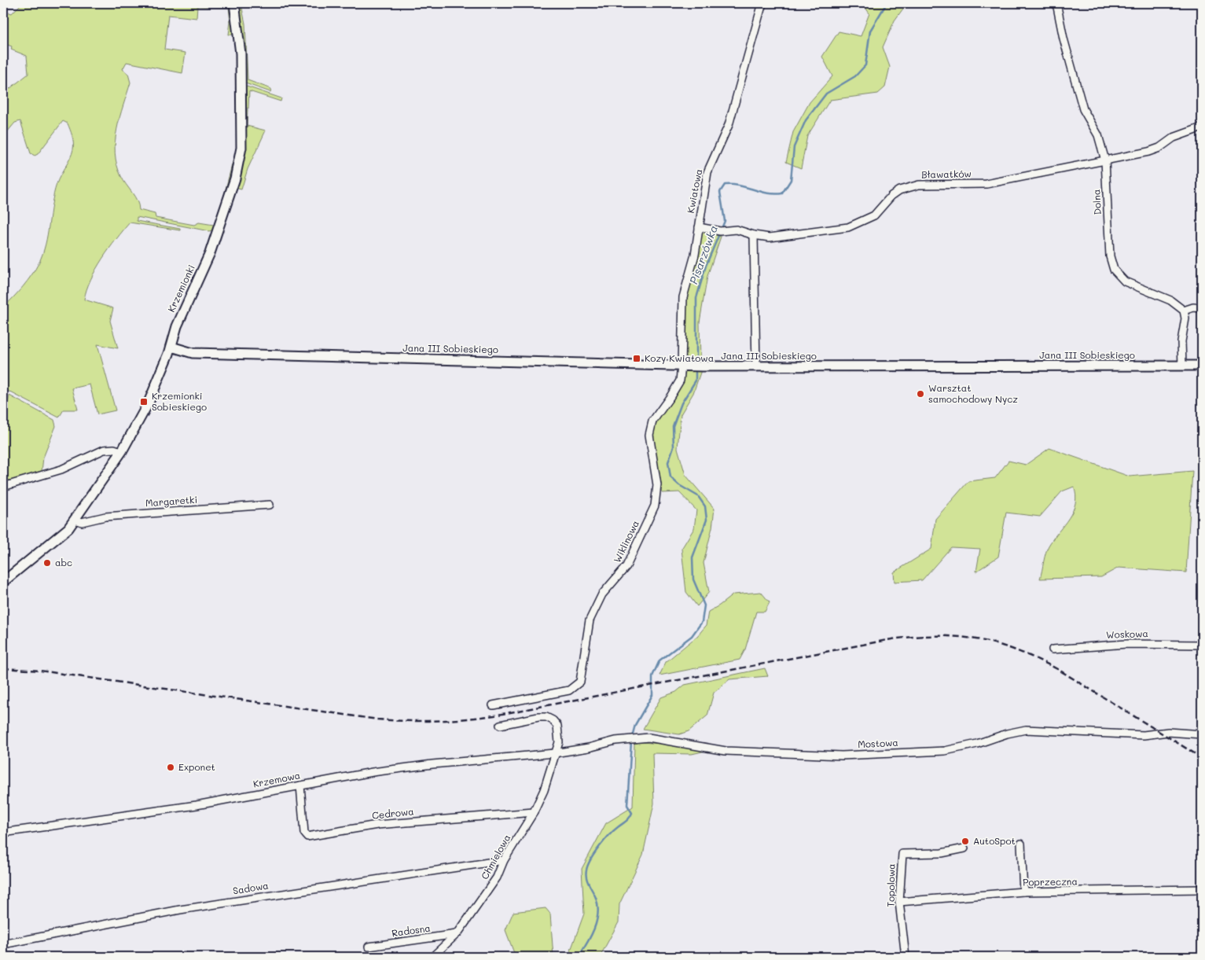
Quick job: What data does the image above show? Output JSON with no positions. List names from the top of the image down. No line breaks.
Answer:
{"streets":{"street":["Bławatków","Kwiatowa","Dolna","Krzemionki","Jana III Sobieskiego","Margaretki","Wiklinowa","Woskowa","Mostowa","Krzemowa","Cedrowa","Chmielowa","Poprzeczna","Topolowa","Sadowa","Radosna"]},"crossings":[["Bławatków","Kwiatowa"],["Bławatków","Dolna"],["Kwiatowa","Jana III Sobieskiego"],["Kwiatowa","Wiklinowa"],["Krzemionki","Jana III Sobieskiego"],["Krzemionki","Margaretki"],["Jana III Sobieskiego","Wiklinowa"],["Mostowa","Krzemowa"],["Mostowa","Chmielowa"],["Krzemowa","Cedrowa"],["Krzemowa","Chmielowa"],["Cedrowa","Chmielowa"],["Chmielowa","Sadowa"],["Chmielowa","Radosna"],["Poprzeczna","Topolowa"]],"water":["Pisarzówka"],"places":{"transit":["Kozy Kwiatowa","Krzemionki Sobieskiego"],"other":["Warsztat samochodowy Nycz","abc","Exponet","AutoSpot"]}}
